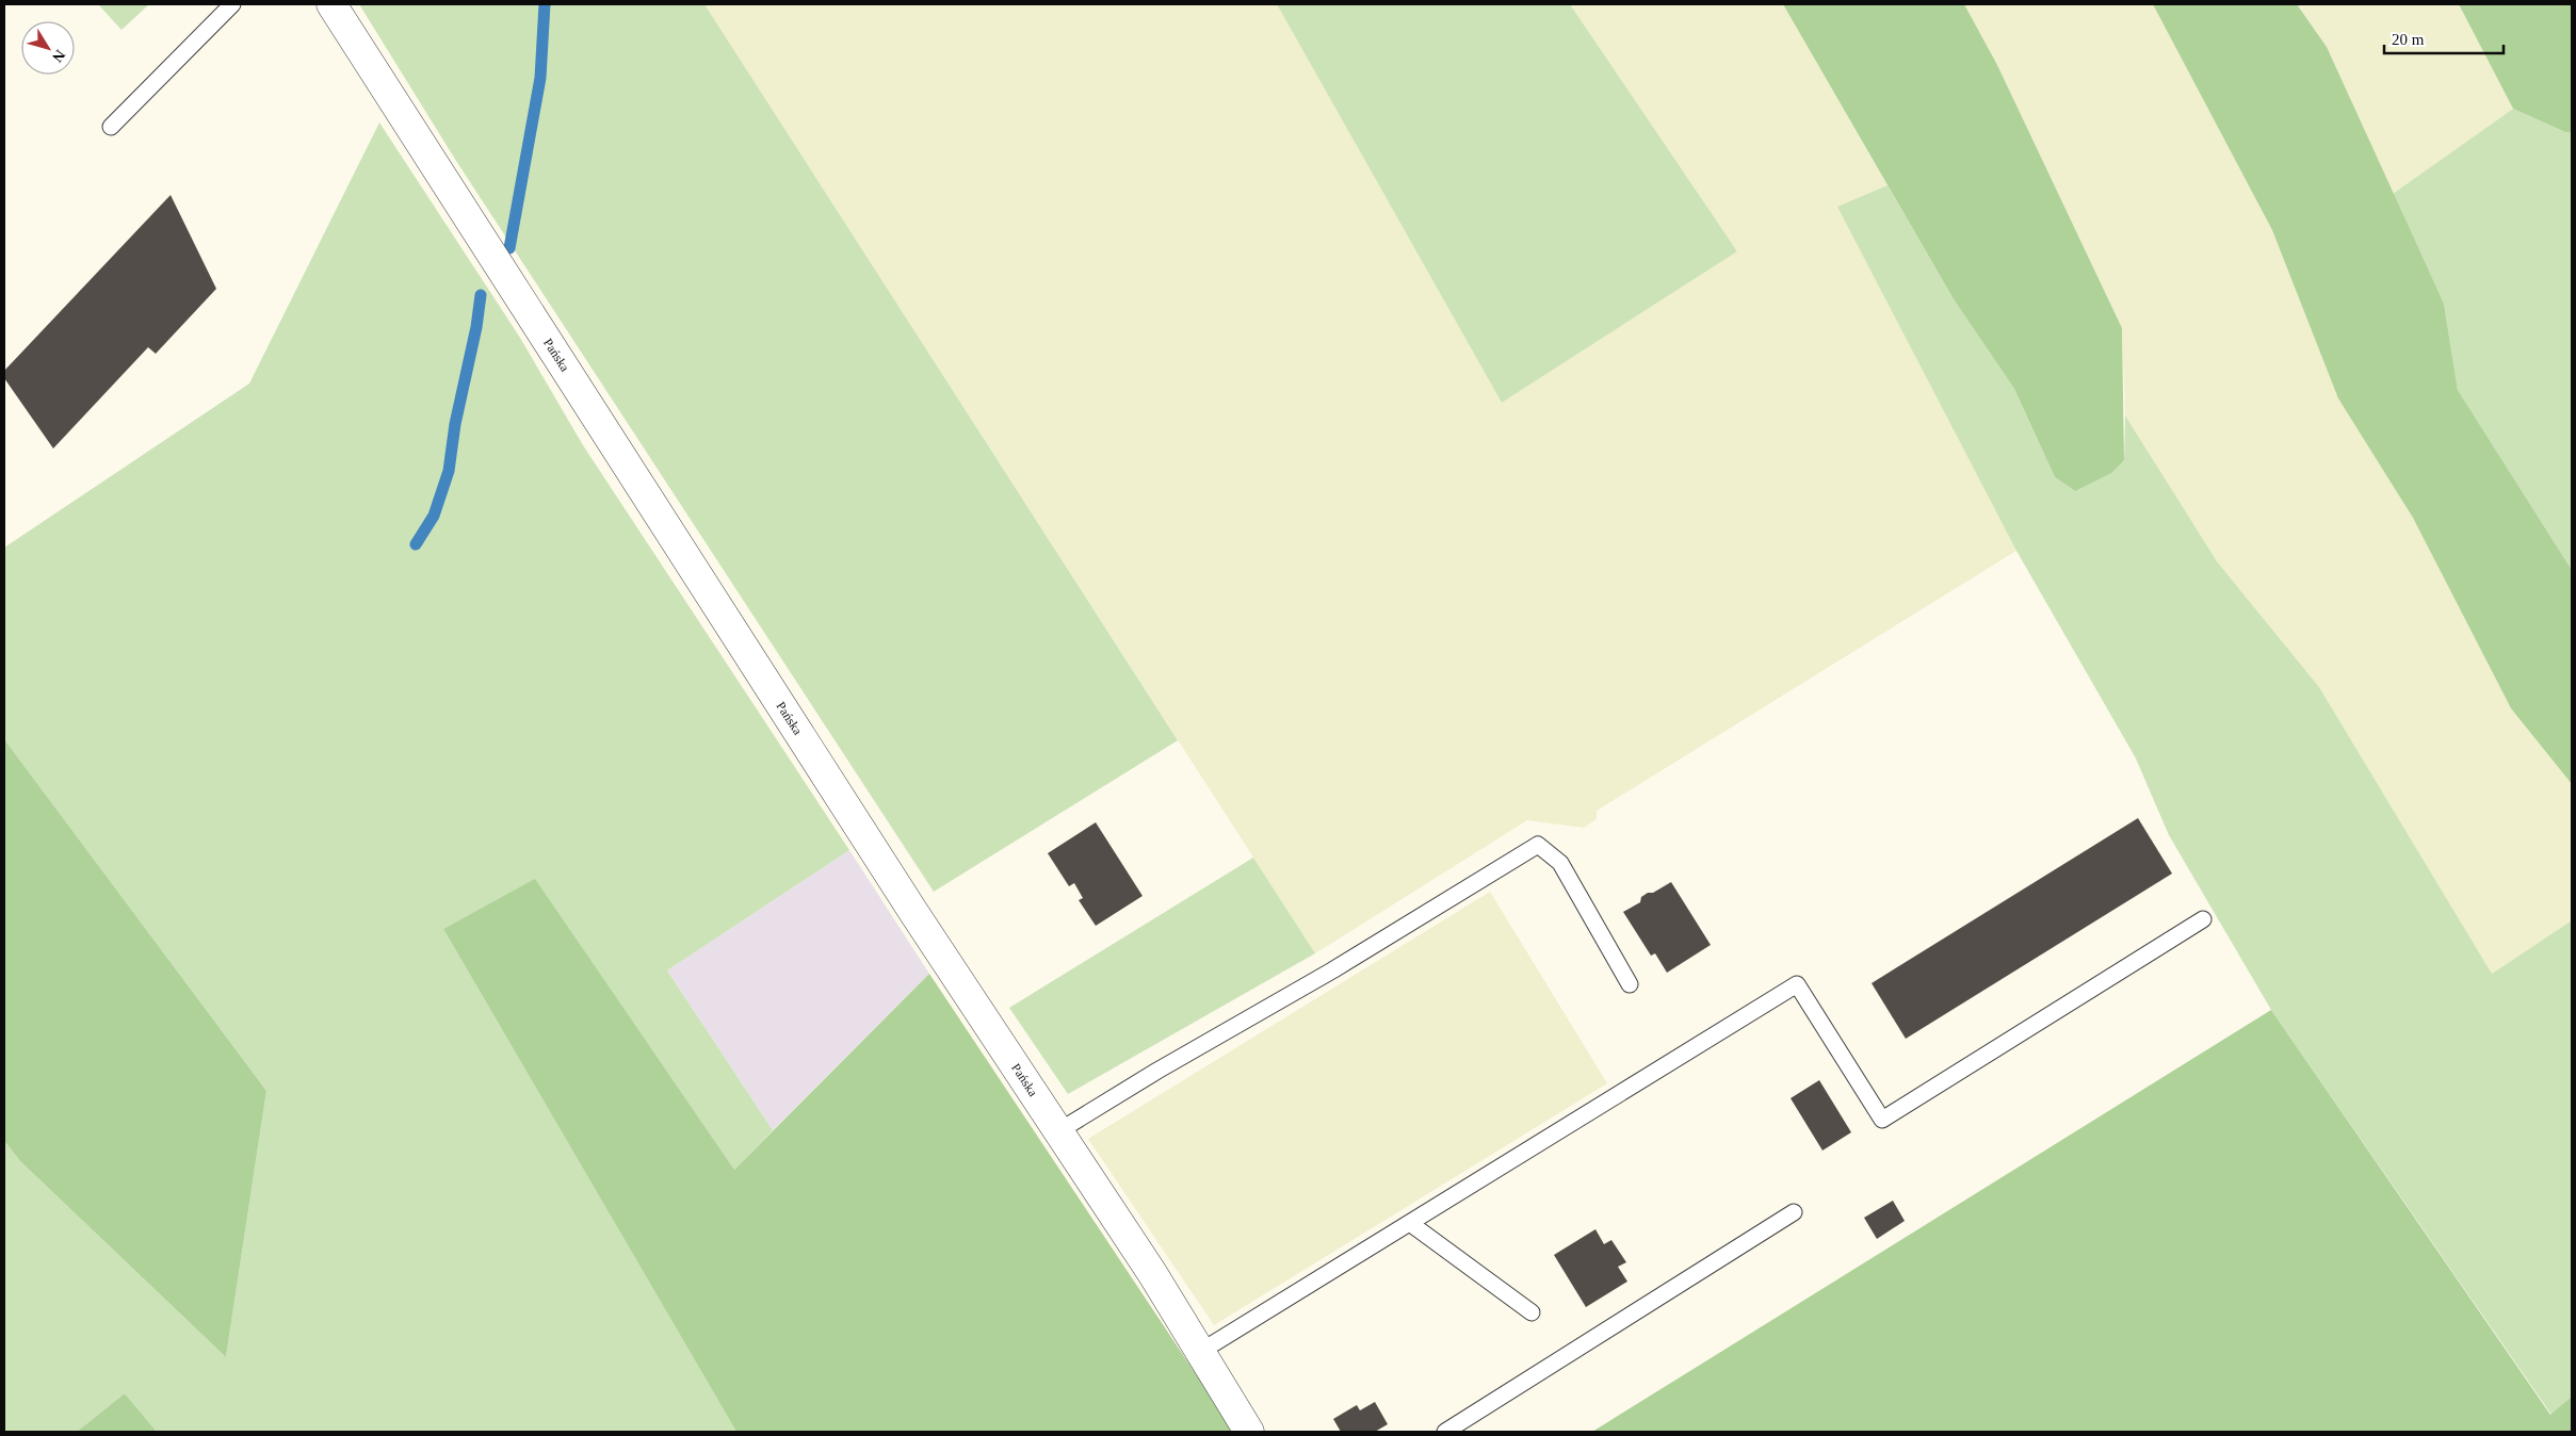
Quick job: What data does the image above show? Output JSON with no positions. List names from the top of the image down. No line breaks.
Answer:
{"streets":{"street":["Pańska"]},"scale_bar":"20 m","north":"bottom right"}
